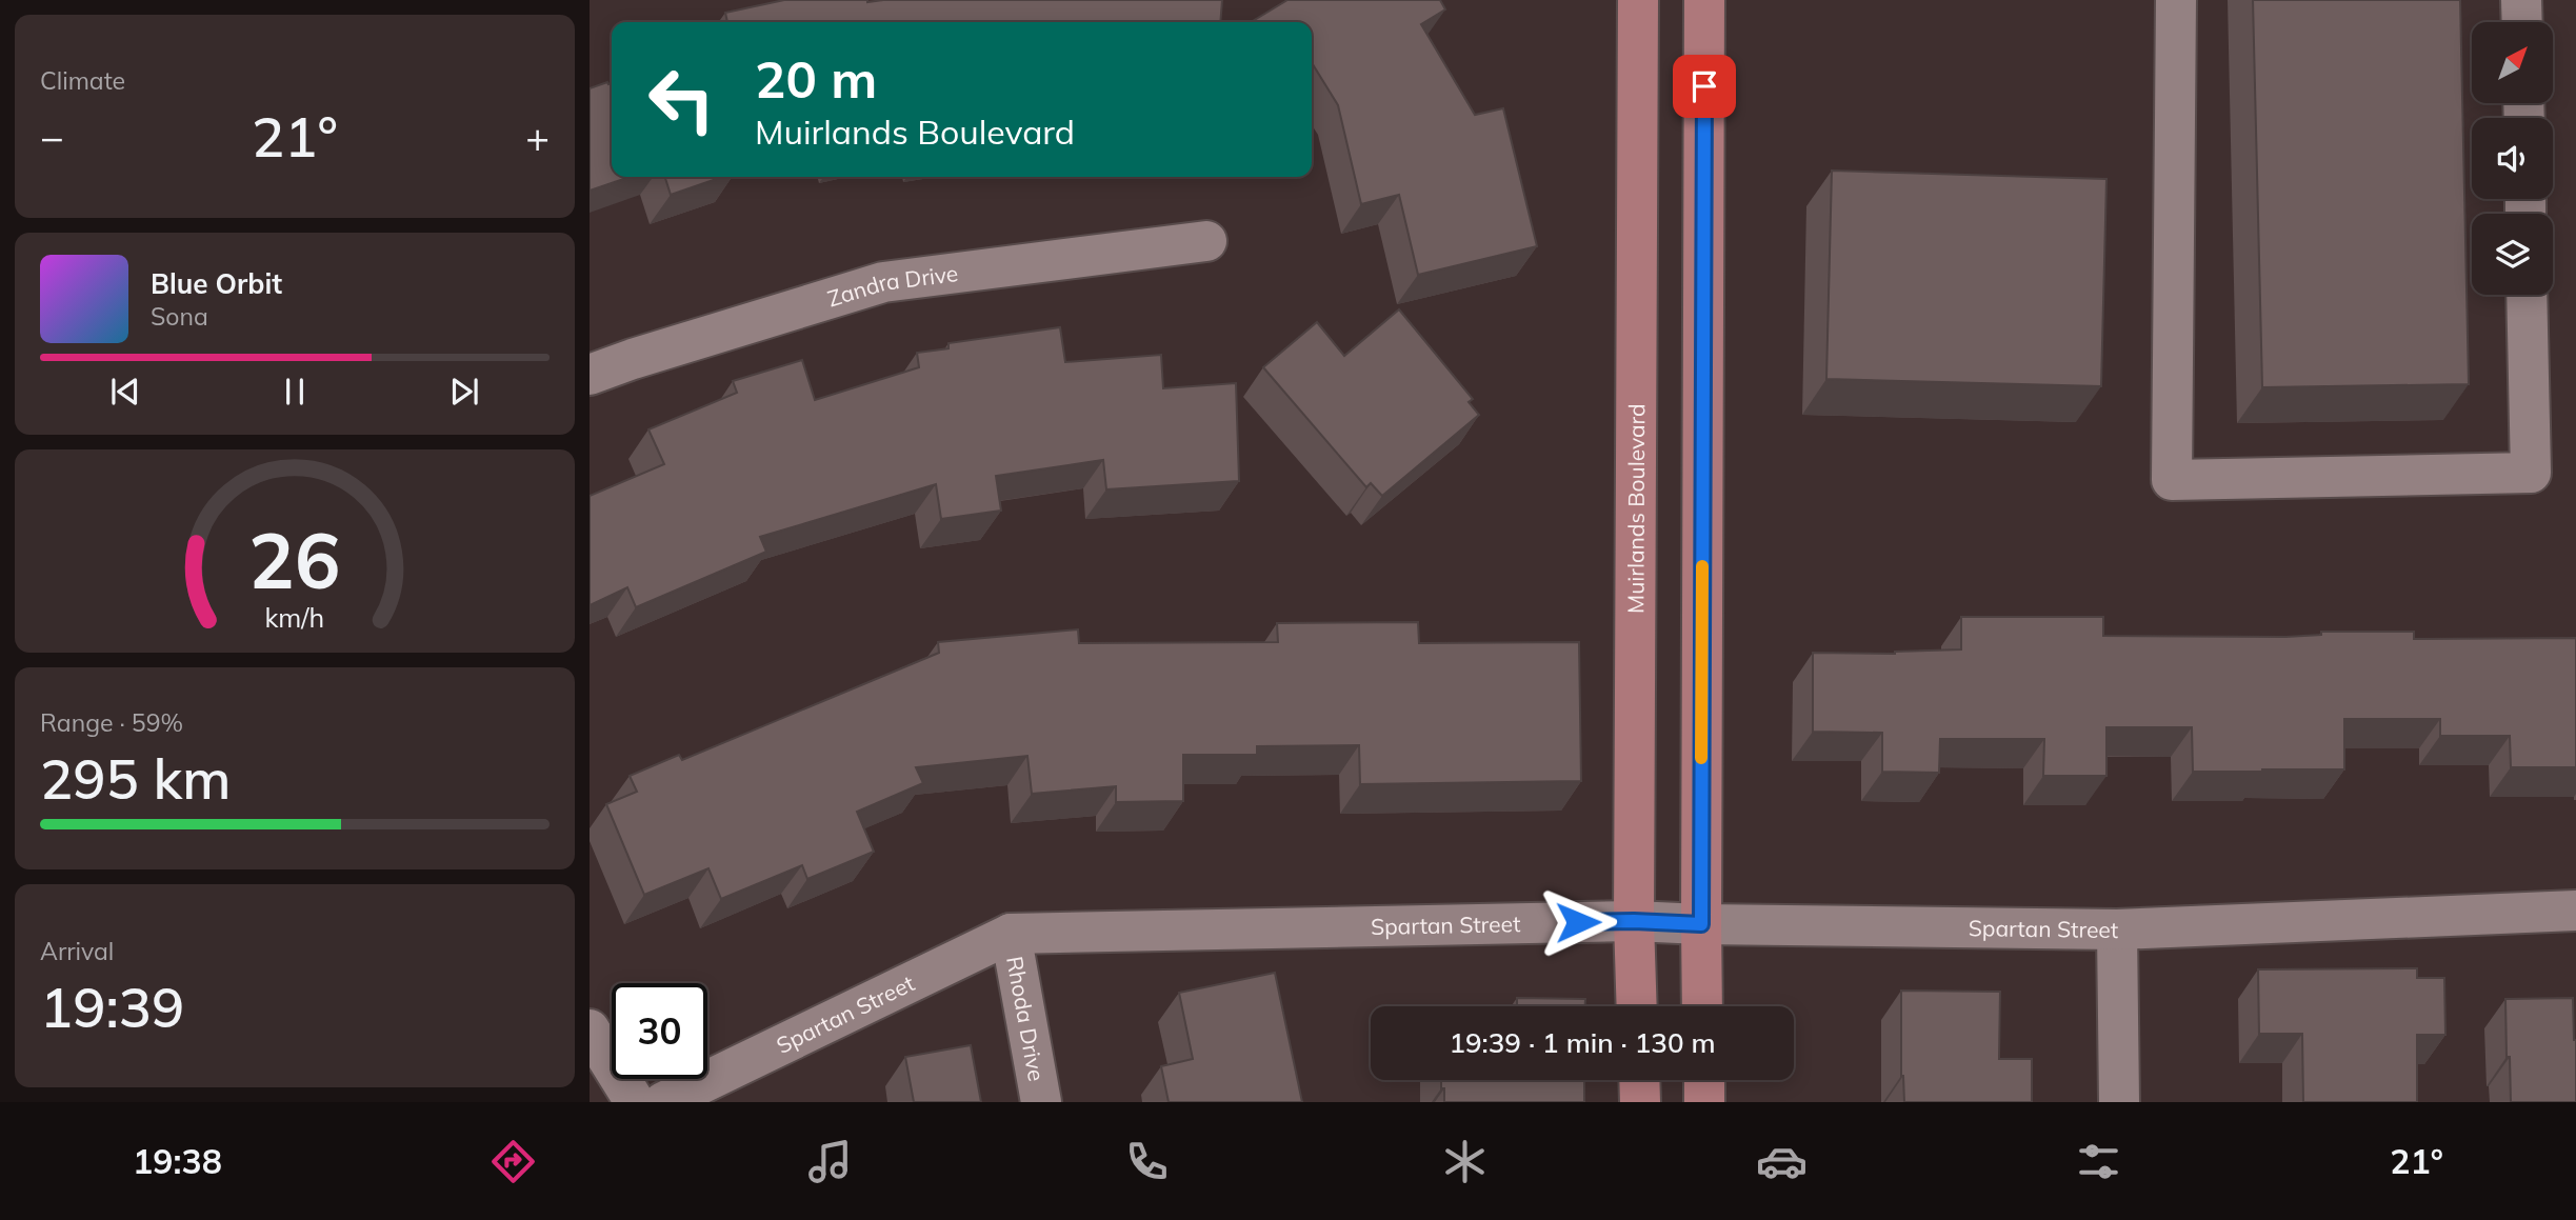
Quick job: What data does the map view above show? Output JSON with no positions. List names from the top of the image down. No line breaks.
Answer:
{"streets":{"main road":["Muirlands Boulevard"],"street":["Zandra Drive","Spartan Street","Rhoda Drive"]},"crossings":[["Muirlands Boulevard","Spartan Street"],["Spartan Street","Rhoda Drive"]],"north":"top right","page":{"tile":["Climate",["Range · 59%","295 km"],["Arrival","19:39"]],"turn":["20 m","Muirlands Boulevard"],"heat":["−","21°","+"],"song":["Blue Orbit","Sona"],"limit":"30","trip":"19:39 · 1 min · 130 m","tabs":["19:38","21°"],"gauge":["26","km/h"]}}
